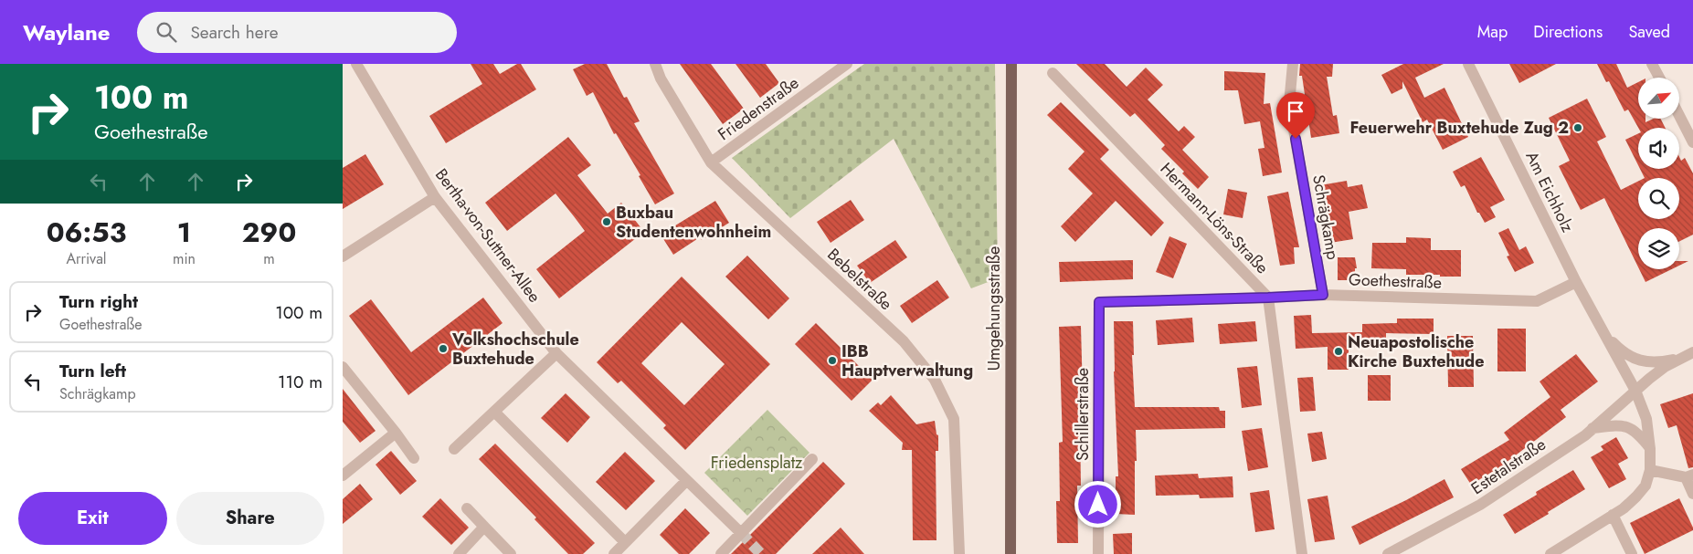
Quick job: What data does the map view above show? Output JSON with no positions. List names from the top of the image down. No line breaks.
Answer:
{"streets":{"main road":["Umgehungsstraße"],"street":["Friedenstraße","Am Eichholz","Schrägkamp","Hermann-Löns-Straße","Bertha-von-Suttner-Allee","Bebelstraße","Goethestraße","Schillerstraße","Estetalstraße"]},"crossings":[["Friedenstraße","Bebelstraße"],["Am Eichholz","Goethestraße"],["Am Eichholz","Estetalstraße"],["Schrägkamp","Goethestraße"],["Hermann-Löns-Straße","Goethestraße"],["Goethestraße","Schillerstraße"]],"parks":["Friedensplatz"],"places":["Feuerwehr Buxtehude Zug 2","Buxbau Studentenwohnheim","Volkshochschule Buxtehude","Neuapostolische Kirche Buxtehude","IBB Hauptverwaltung"],"north":"top right","page":{"header":"Waylane","search":"Search here","nav":["Map","Directions","Saved"],"turn":["100 m","Goethestraße"],"eta":["06:53","Arrival","1","min","290","m"],"list":[{"name":"Turn right","note":"Goethestraße","value":"100 m"},{"name":"Turn left","note":"Schrägkamp","value":"110 m"}],"buttons":["Exit","Share"]}}
